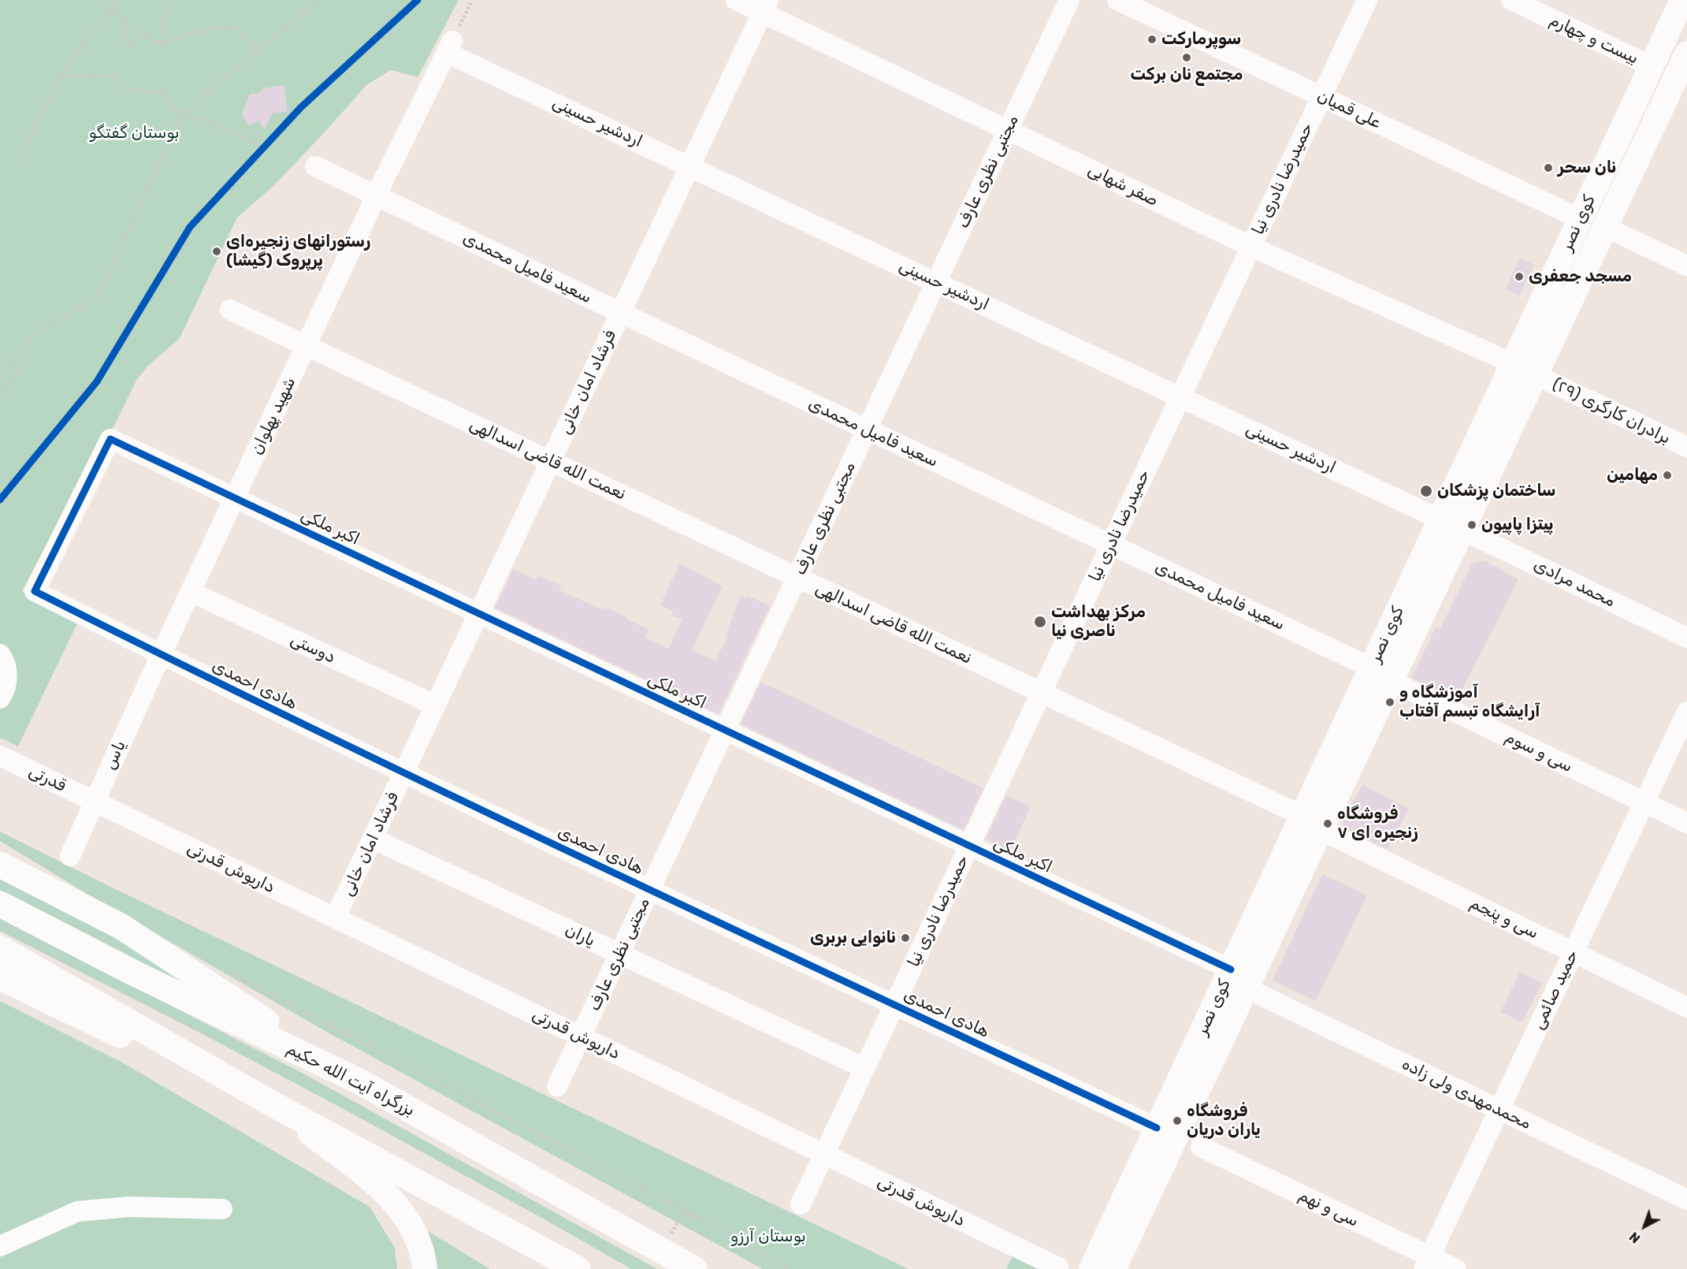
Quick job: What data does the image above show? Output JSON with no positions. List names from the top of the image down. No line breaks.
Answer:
{"streets":{"highway":["بزرگراه آیت الله حکیم"],"main road":["کوی نصر"],"street":["بیست و چهارم","علی قمیان","اردشیر حسینی","مجتبی نظری عارف","حمیدرضا نادری نیا","صفر شهابی","سعید فامیل محمدی","فرشاد امان خانی","برادران کارگری (۲۹)","شهید پهلوان","نعمت الله قاضی اسدالهی","اکبر ملکی","محمد مرادی","دوستی","هادی احمدی","سی و سوم","یاس","قدرتی","داریوش قدرتی","سی و پنجم","یاران","حمید صائمی","محمدمهدی ولی زاده","سی و نهم"]},"crossings":[["بیست و چهارم","کوی نصر"],["علی قمیان","حمیدرضا نادری نیا"],["علی قمیان","کوی نصر"],["اردشیر حسینی","مجتبی نظری عارف"],["اردشیر حسینی","حمیدرضا نادری نیا"],["اردشیر حسینی","کوی نصر"],["اردشیر حسینی","فرشاد امان خانی"],["اردشیر حسینی","شهید پهلوان"],["اردشیر حسینی","محمد مرادی"],["مجتبی نظری عارف","صفر شهابی"],["مجتبی نظری عارف","سعید فامیل محمدی"],["مجتبی نظری عارف","نعمت الله قاضی اسدالهی"],["مجتبی نظری عارف","اکبر ملکی"],["مجتبی نظری عارف","هادی احمدی"],["مجتبی نظری عارف","داریوش قدرتی"],["مجتبی نظری عارف","یاران"],["حمیدرضا نادری نیا","صفر شهابی"],["حمیدرضا نادری نیا","سعید فامیل محمدی"],["حمیدرضا نادری نیا","نعمت الله قاضی اسدالهی"],["حمیدرضا نادری نیا","اکبر ملکی"],["حمیدرضا نادری نیا","هادی احمدی"],["حمیدرضا نادری نیا","داریوش قدرتی"],["حمیدرضا نادری نیا","یاران"],["صفر شهابی","کوی نصر"],["صفر شهابی","فرشاد امان خانی"],["کوی نصر","سعید فامیل محمدی"],["کوی نصر","برادران کارگری (۲۹)"],["کوی نصر","نعمت الله قاضی اسدالهی"],["کوی نصر","اکبر ملکی"],["کوی نصر","محمد مرادی"],["کوی نصر","هادی احمدی"],["کوی نصر","سی و سوم"],["کوی نصر","سی و پنجم"],["کوی نصر","محمدمهدی ولی زاده"],["سعید فامیل محمدی","فرشاد امان خانی"],["سعید فامیل محمدی","شهید پهلوان"],["سعید فامیل محمدی","سی و سوم"],["فرشاد امان خانی","نعمت الله قاضی اسدالهی"],["فرشاد امان خانی","اکبر ملکی"],["فرشاد امان خانی","دوستی"],["فرشاد امان خانی","هادی احمدی"],["فرشاد امان خانی","داریوش قدرتی"],["فرشاد امان خانی","یاران"],["شهید پهلوان","نعمت الله قاضی اسدالهی"],["شهید پهلوان","اکبر ملکی"],["شهید پهلوان","دوستی"],["شهید پهلوان","هادی احمدی"],["شهید پهلوان","یاس"],["نعمت الله قاضی اسدالهی","سی و پنجم"],["اکبر ملکی","هادی احمدی"],["هادی احمدی","یاس"],["سی و سوم","حمید صائمی"],["یاس","قدرتی"],["یاس","داریوش قدرتی"],["قدرتی","داریوش قدرتی"],["سی و پنجم","حمید صائمی"],["حمید صائمی","محمدمهدی ولی زاده"],["حمید صائمی","سی و نهم"]],"parks":["بوستان گفتگو","بوستان آرزو"],"places":["سوپرمارکت","مجتمع نان برکت","نان سحر","رستورانهای زنجیره‌ای پرپروک (گیشا)","مسجد جعفری","مهامین","ساختمان پزشکان","پیتزا پاپیون","مرکز بهداشت ناصری نیا","آموزشگاه و آرایشگاه تبسم آفتاب","فروشگاه زنجیره ای ۷","نانوایی بربری","فروشگاه یاران دریان"],"north":"bottom left"}
